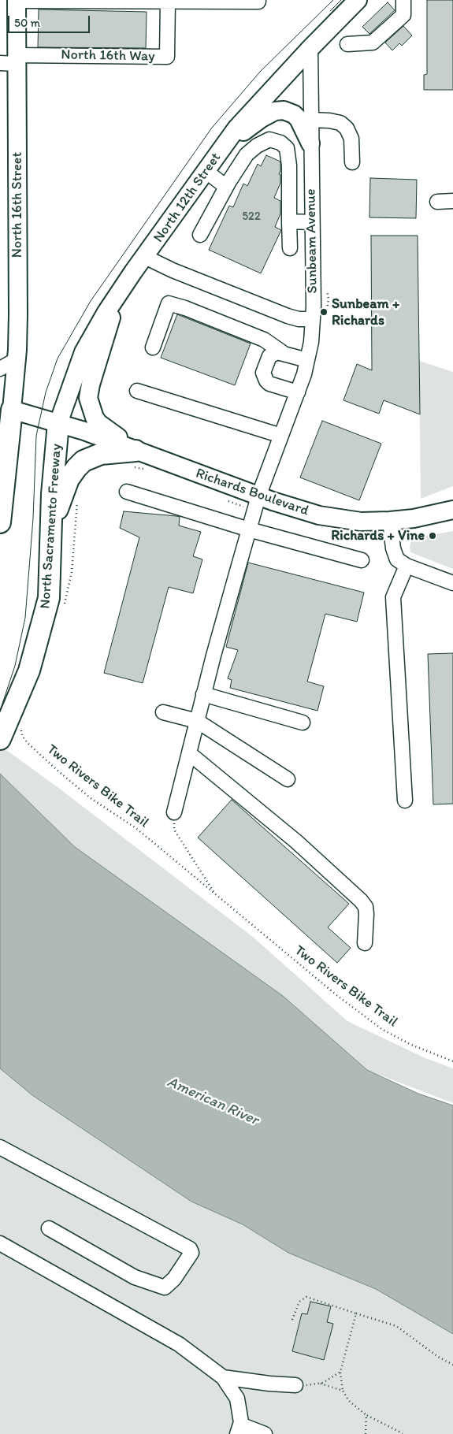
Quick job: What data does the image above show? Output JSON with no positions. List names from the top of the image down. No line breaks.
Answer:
{"streets":{"highway":["North Sacramento Freeway"],"main road":["North 12th Street","North 16th Street","Richards Boulevard"],"street":["North 16th Way","Sunbeam Avenue"],"path":["Two Rivers Bike Trail"]},"crossings":[["North 16th Way","North 16th Street"],["North 12th Street","Sunbeam Avenue"],["North 12th Street","Richards Boulevard"],["North 12th Street","North Sacramento Freeway"],["North 16th Street","Richards Boulevard"],["Sunbeam Avenue","Richards Boulevard"],["Richards Boulevard","North Sacramento Freeway"]],"water":["American River"],"places":["Sunbeam + Richards","Richards + Vine"],"house_numbers":["522"],"scale_bar":"50 m"}
